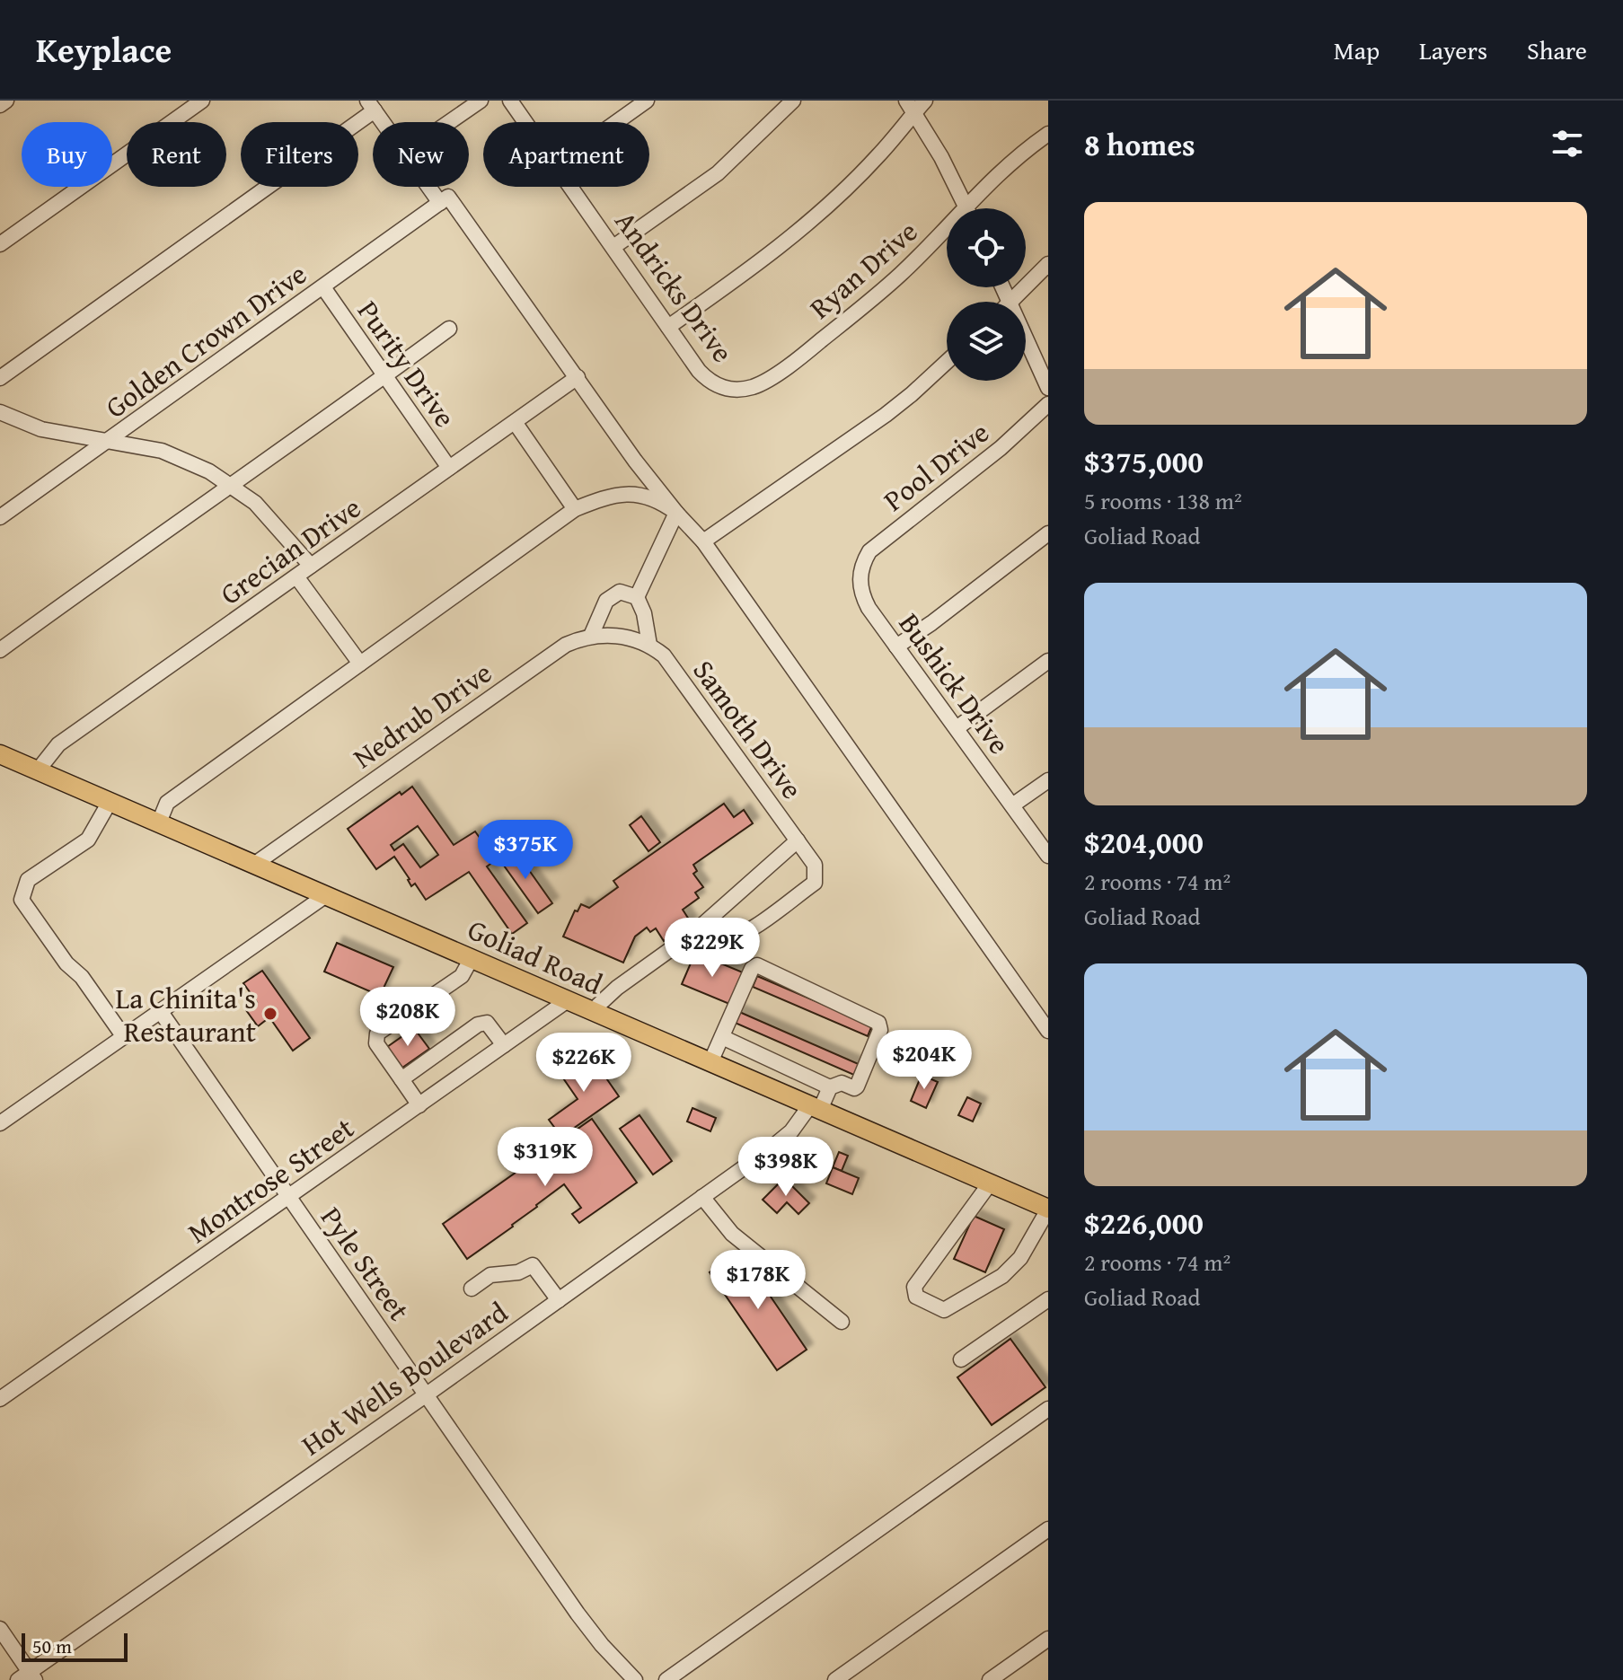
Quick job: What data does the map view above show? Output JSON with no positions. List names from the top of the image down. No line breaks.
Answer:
{"streets":{"main road":["Goliad Road"],"street":["Ryan Drive","Andricks Drive","Golden Crown Drive","Purity Drive","Pool Drive","Grecian Drive","Bushick Drive","Nedrub Drive","Samoth Drive","Montrose Street","Pyle Street","Hot Wells Boulevard"]},"crossings":[["Ryan Drive","Andricks Drive"],["Golden Crown Drive","Purity Drive"],["Purity Drive","Grecian Drive"],["Pool Drive","Bushick Drive"],["Grecian Drive","Goliad Road"],["Nedrub Drive","Samoth Drive"],["Nedrub Drive","Goliad Road"],["Goliad Road","Montrose Street"],["Goliad Road","Hot Wells Boulevard"],["Montrose Street","Pyle Street"],["Pyle Street","Hot Wells Boulevard"]],"places":["La Chinita's Restaurant"],"scale_bar":"50 m","page":{"header":"Keyplace","nav":["Map","Layers","Share"],"heading":"8 homes","chip":["Buy","Rent","Filters","New","Apartment"],"list":[{"name":"$375,000","note":"5 rooms · 138 m² · Goliad Road"},{"name":"$204,000","note":"2 rooms · 74 m² · Goliad Road"},{"name":"$226,000","note":"2 rooms · 74 m² · Goliad Road"}],"price":["$375K","$229K","$208K","$204K","$226K","$319K","$398K","$178K"],"scale":"50 m"}}
